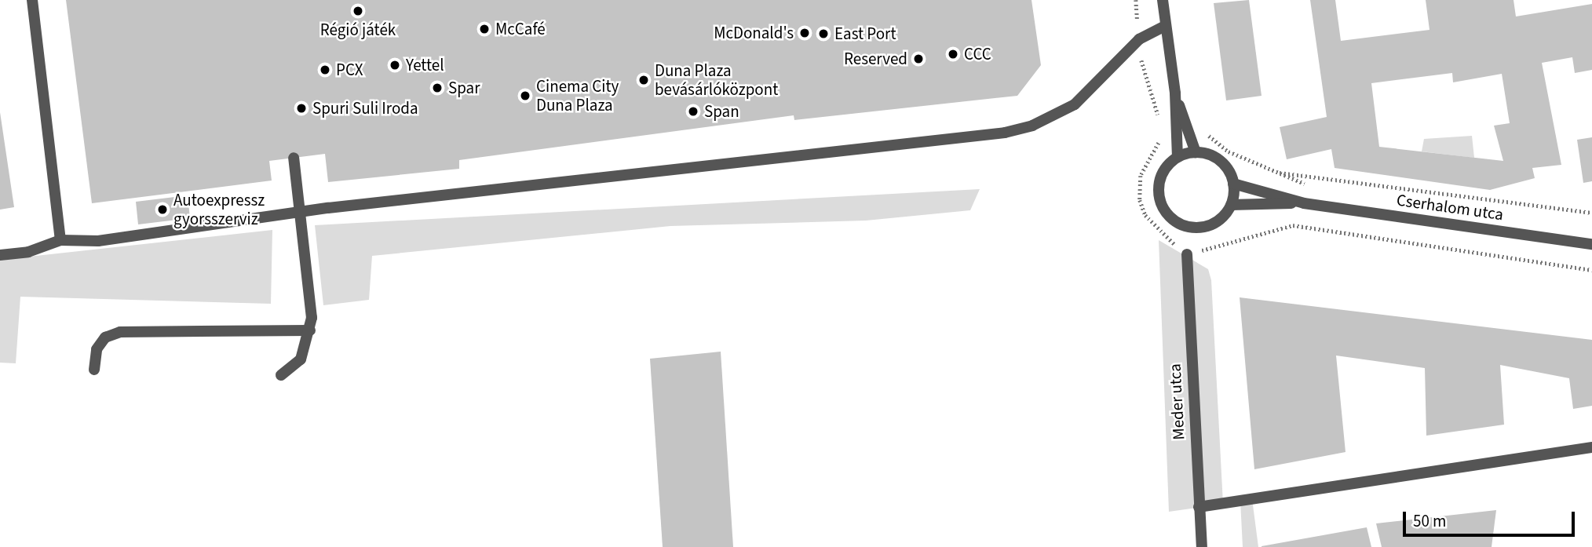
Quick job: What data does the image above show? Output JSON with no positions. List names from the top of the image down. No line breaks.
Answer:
{"streets":{"street":["Cserhalom utca","Meder utca"]},"places":["Régió játék","McCafé","McDonald's","East Port","CCC","Reserved","Yettel","PCX","Duna Plaza bevásárlóközpont","Spar","Cinema City Duna Plaza","Spuri Suli Iroda","Span","Autoexpressz gyorsszerviz"],"scale_bar":"50 m"}
